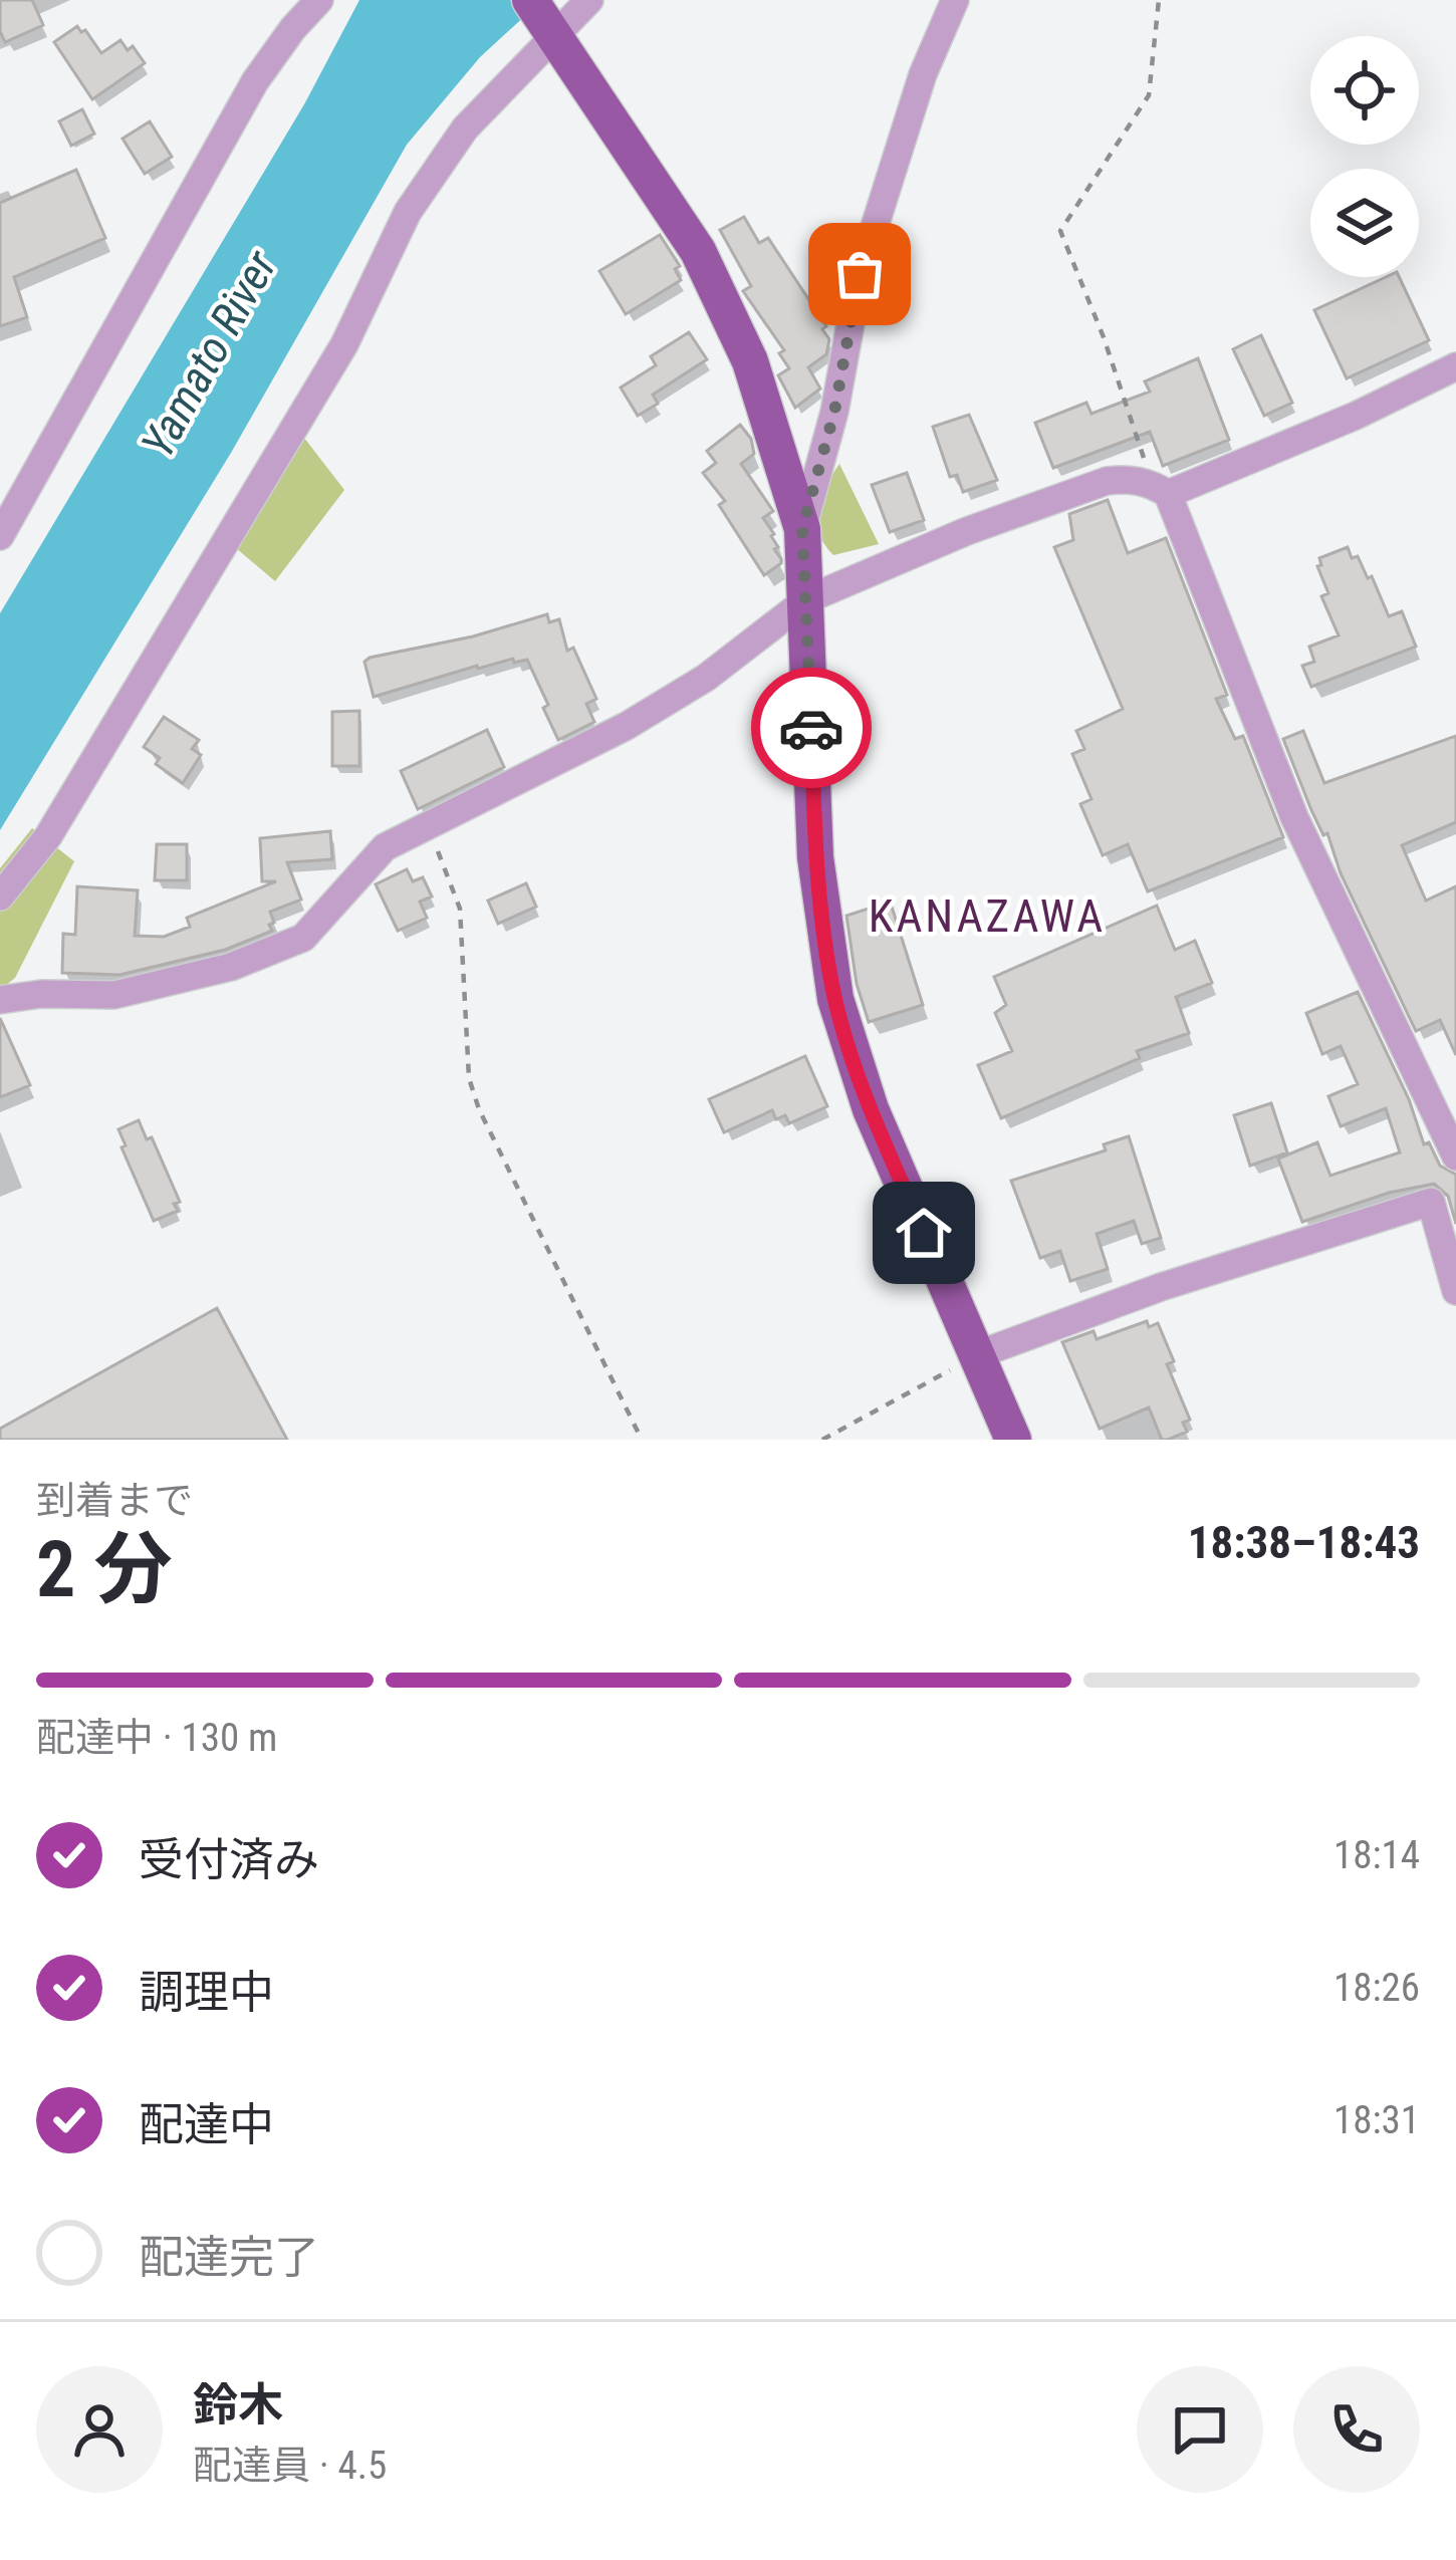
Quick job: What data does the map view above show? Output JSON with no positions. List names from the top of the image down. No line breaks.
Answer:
{"districts":["KANAZAWA"],"water":["Yamato River"],"page":{"heading":["2 分","到着まで","18:38–18:43"],"panel":["鈴木","配達員 · 4.5"],"bar":"配達中 · 130 m","list":[["受付済み","18:14"],["調理中","18:26"],["配達中","18:31"],"配達完了"]}}
